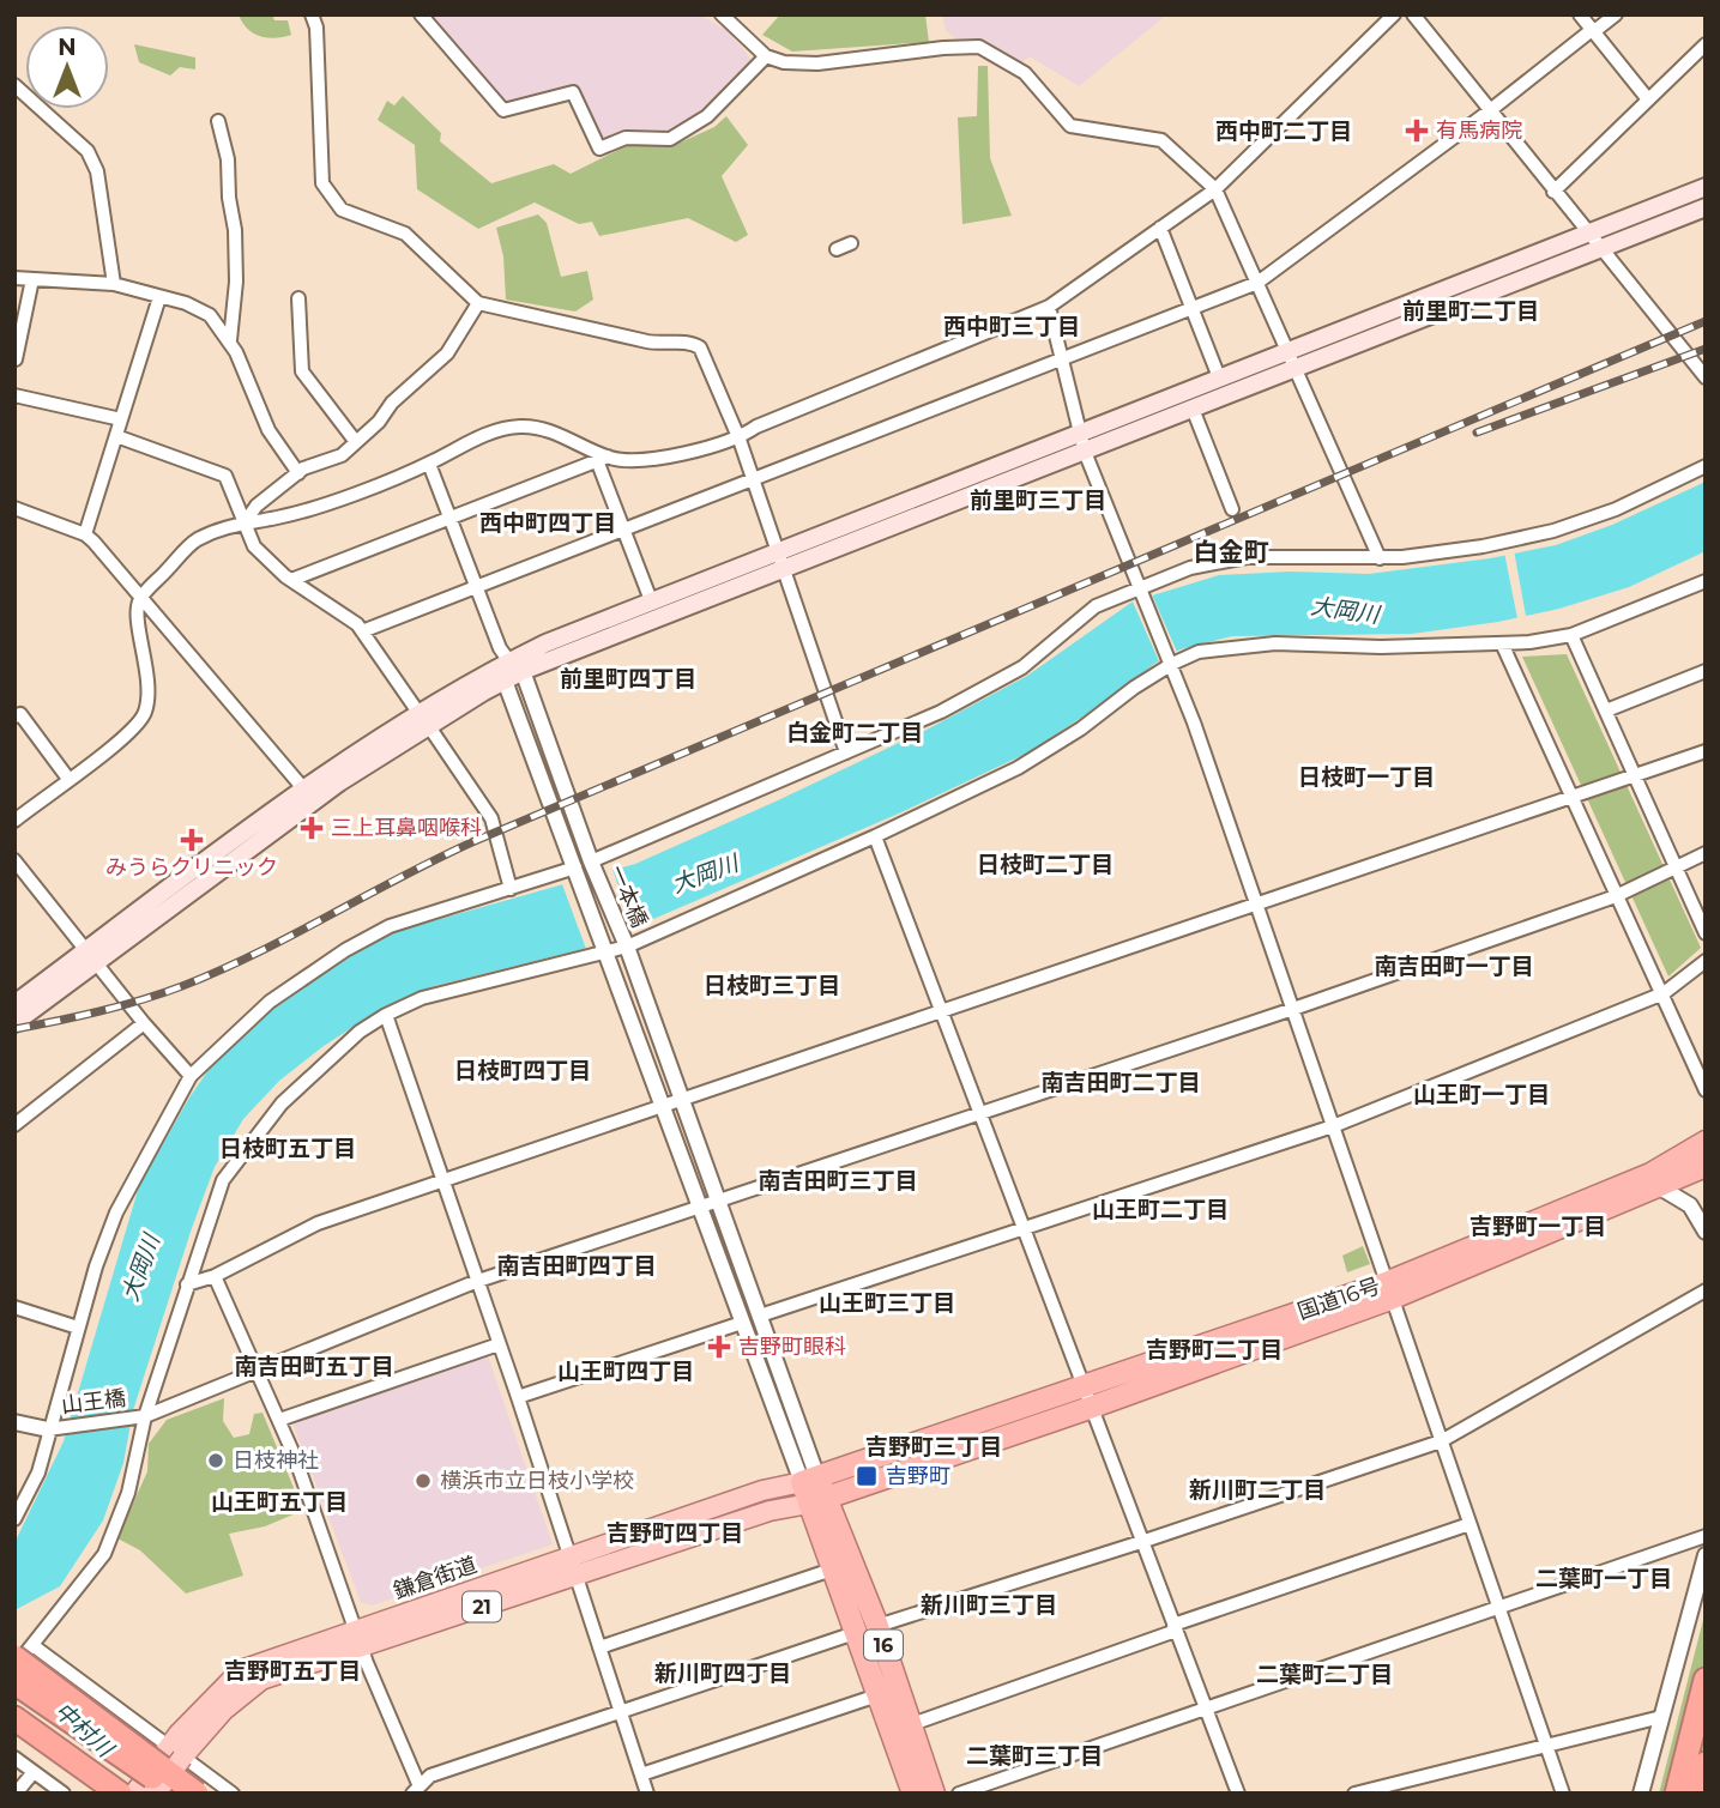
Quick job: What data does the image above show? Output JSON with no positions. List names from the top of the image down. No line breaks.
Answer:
{"streets":{"highway":["国道16号","16"],"main road":["鎌倉街道","21"],"street":["一本橋","山王橋"]},"crossings":[["一本橋","国道16号"],["一本橋","山王橋"],["一本橋","鎌倉街道"],["一本橋","16"],["国道16号","鎌倉街道"],["国道16号","16"],["鎌倉街道","16"]],"districts":["西中町二丁目","前里町二丁目","西中町三丁目","前里町三丁目","西中町四丁目","白金町","前里町四丁目","白金町二丁目","日枝町一丁目","日枝町二丁目","南吉田町一丁目","日枝町三丁目","日枝町四丁目","南吉田町二丁目","山王町一丁目","日枝町五丁目","南吉田町三丁目","山王町二丁目","吉野町一丁目","南吉田町四丁目","山王町三丁目","吉野町二丁目","南吉田町五丁目","山王町四丁目","吉野町三丁目","新川町二丁目","山王町五丁目","吉野町四丁目","二葉町一丁目","新川町三丁目","吉野町五丁目","新川町四丁目","二葉町二丁目","二葉町三丁目"],"water":["大岡川","中村川"],"places":{"health":["有馬病院","三上耳鼻咽喉科","みうらクリニック","吉野町眼科"],"other":["日枝神社","横浜市立日枝小学校"],"transit":["吉野町"]},"north":"top"}
